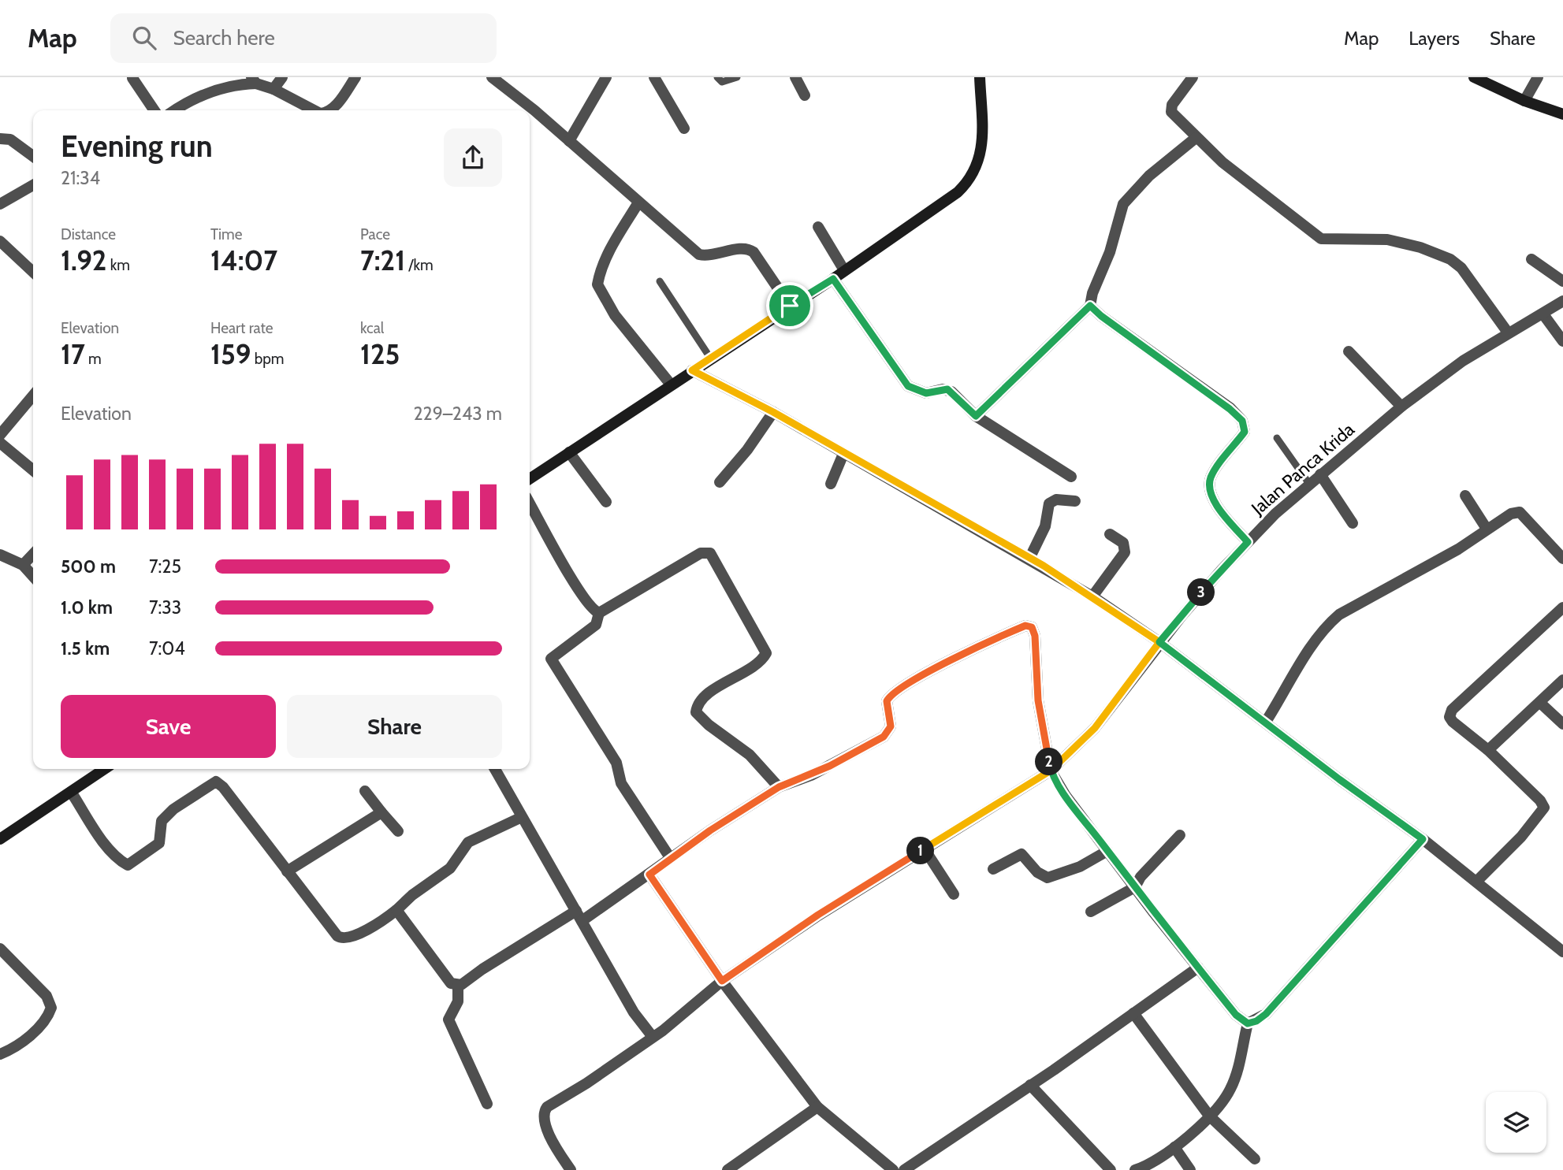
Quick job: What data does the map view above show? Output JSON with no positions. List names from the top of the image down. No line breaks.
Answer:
{"streets":{"street":["Jalan Panca Krida"]},"page":{"header":"Map","search":"Search here","nav":["Map","Layers","Share"],"heading":["Evening run","21:34"],"stats":[["Distance","1.92 km"],["Time","14:07"],["Pace","7:21 /km"],["Elevation","17 m"],["Heart rate","159 bpm"],["kcal","125"]],"chart":["Elevation","229–243 m"],"list":[{"name":"500 m","note":"7:25"},{"name":"1.0 km","note":"7:33"},{"name":"1.5 km","note":"7:04"}],"pins":["3","2","1"],"buttons":["Save","Share"]}}
